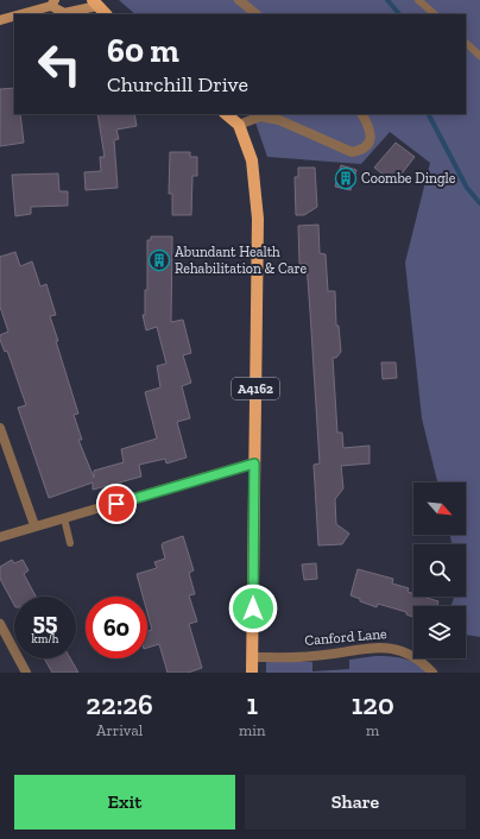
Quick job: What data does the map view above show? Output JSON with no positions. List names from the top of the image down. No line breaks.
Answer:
{"streets":{"main road":["A4162"],"street":["Canford Lane"]},"crossings":[["A4162","Canford Lane"]],"places":{"building":["Coombe Dingle","Abundant Health Rehabilitation & Care"]},"north":"bottom right","page":{"turn":["60 m","Churchill Drive"],"speed":"55 km/h","limit":"60","eta":["22:26","Arrival","1","min","120","m"],"buttons":["Exit","Share"]}}
